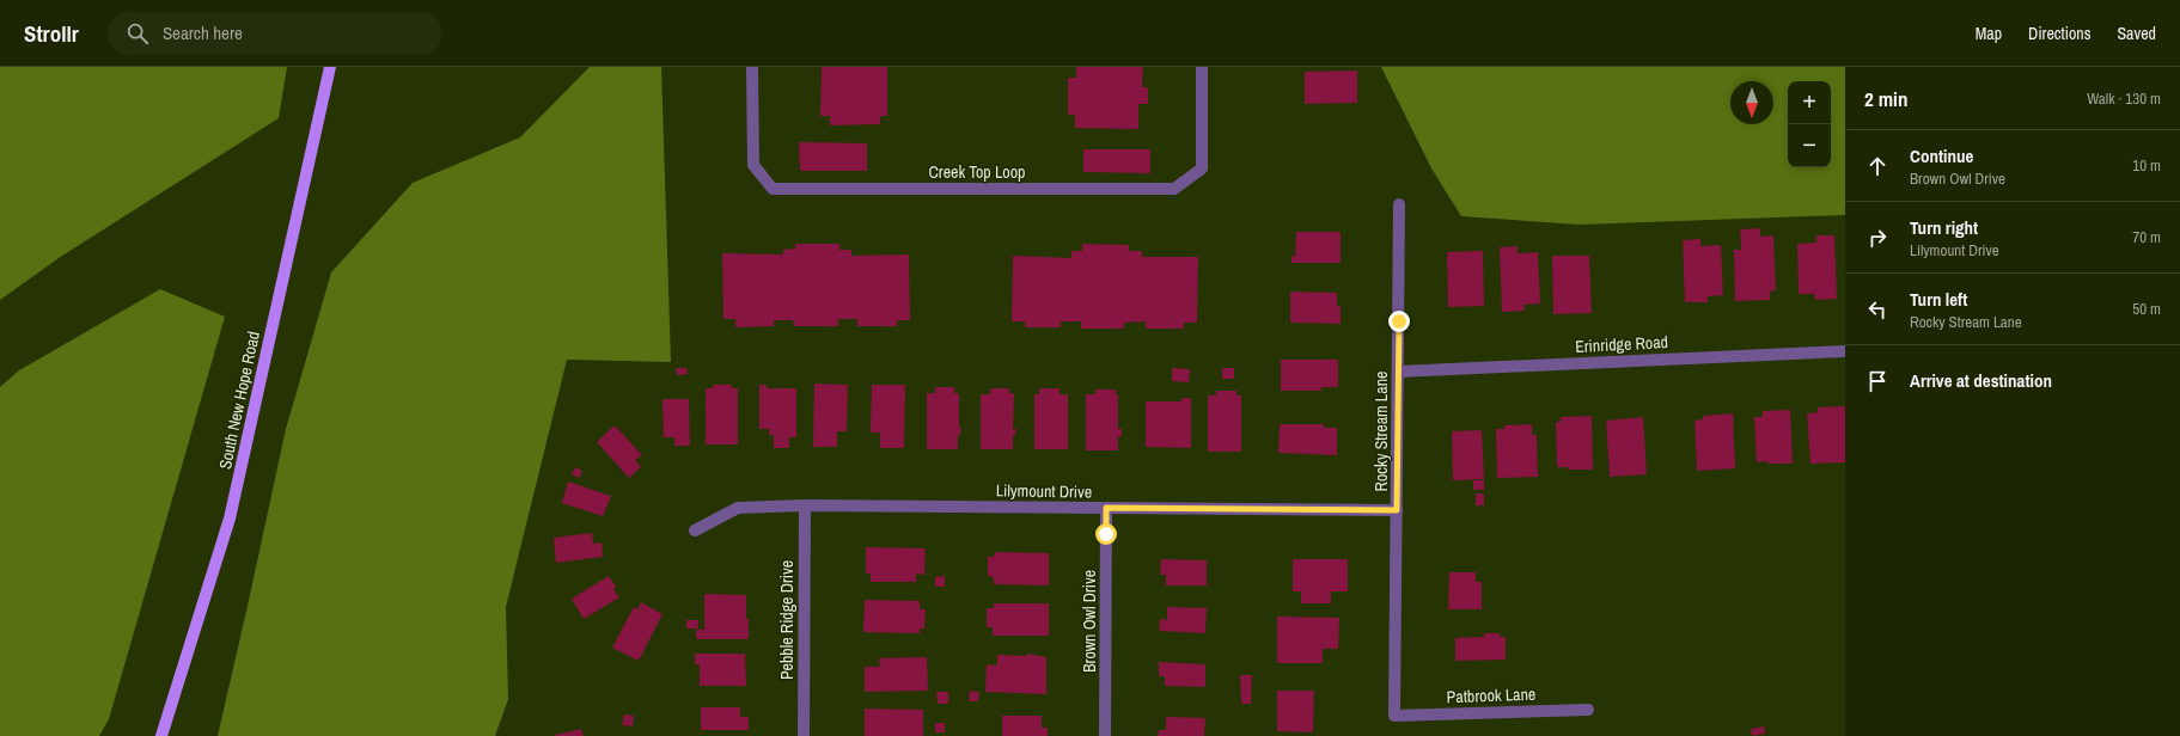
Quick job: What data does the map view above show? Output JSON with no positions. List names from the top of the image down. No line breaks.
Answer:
{"streets":{"main road":["South New Hope Road"],"street":["Creek Top Loop","Erinridge Road","Rocky Stream Lane","Lilymount Drive","Pebble Ridge Drive","Brown Owl Drive","Patbrook Lane"]},"crossings":[["Erinridge Road","Rocky Stream Lane"],["Rocky Stream Lane","Lilymount Drive"],["Rocky Stream Lane","Patbrook Lane"],["Lilymount Drive","Pebble Ridge Drive"],["Lilymount Drive","Brown Owl Drive"]],"north":"bottom","page":{"header":"Strollr","search":"Search here","nav":["Map","Directions","Saved"],"heading":["2 min","Walk · 130 m"],"map_buttons":["+","−"],"list":[["Continue","Brown Owl Drive","10 m"],["Turn right","Lilymount Drive","70 m"],["Turn left","Rocky Stream Lane","50 m"],"Arrive at destination"]}}
